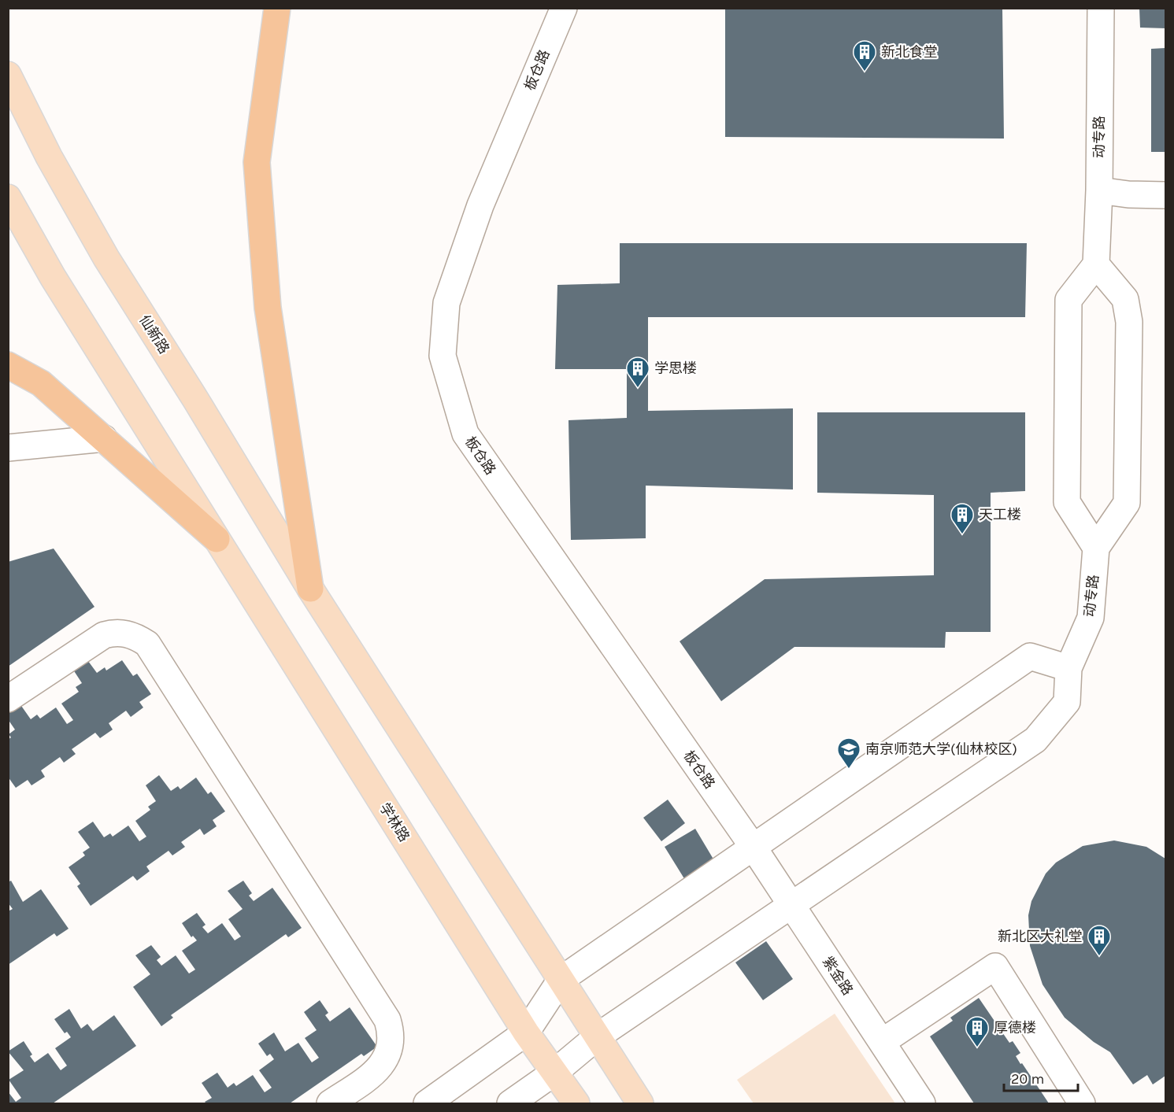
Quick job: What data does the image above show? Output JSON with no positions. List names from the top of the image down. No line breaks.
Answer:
{"streets":{"main road":["仙新路","学林路"],"street":["板仓路","动专路","紫金路"]},"crossings":[["板仓路","紫金路"]],"places":{"building":["新北食堂","学思楼","天工楼","新北区大礼堂","厚德楼"],"school or university":["南京师范大学(仙林校区)"]},"scale_bar":"20 m"}
